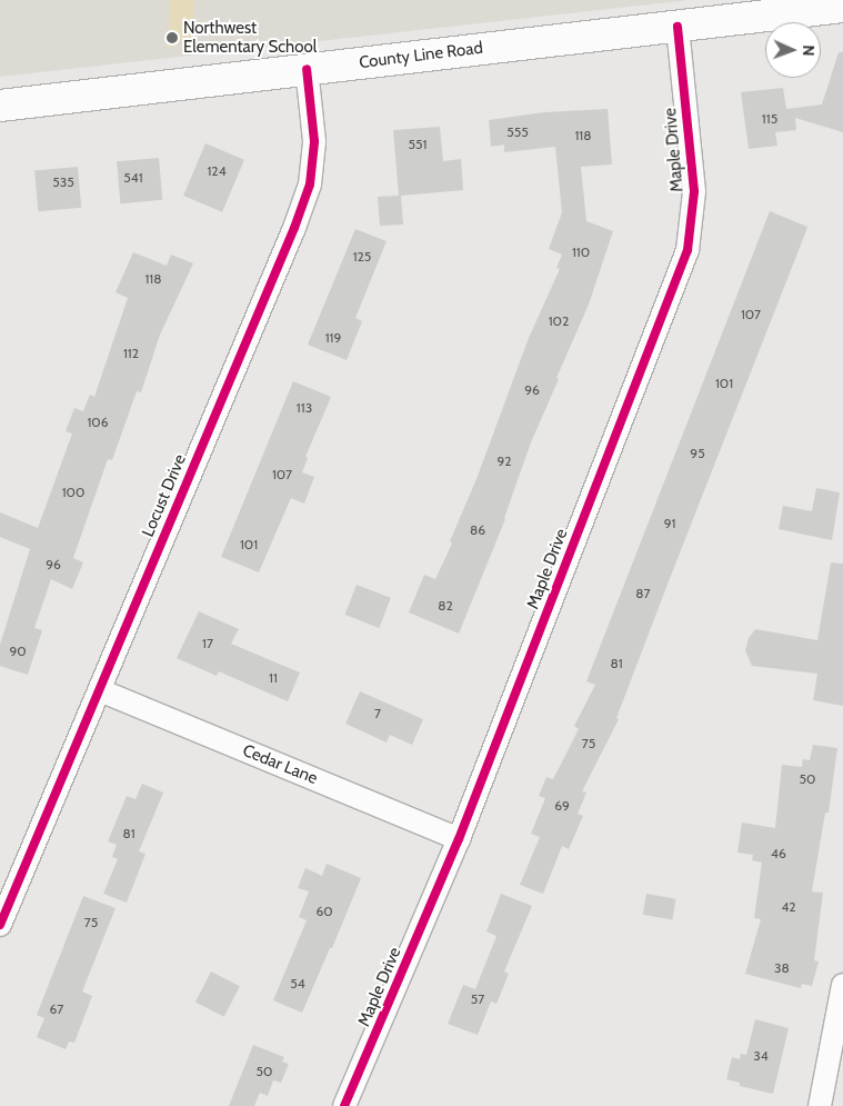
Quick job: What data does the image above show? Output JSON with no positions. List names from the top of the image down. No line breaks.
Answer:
{"streets":{"main road":["County Line Road"],"street":["Maple Drive","Locust Drive","Cedar Lane"]},"crossings":[["County Line Road","Maple Drive"],["County Line Road","Locust Drive"],["Maple Drive","Cedar Lane"],["Locust Drive","Cedar Lane"]],"places":["Northwest Elementary School"],"house_numbers":["115","555","118","551","124","541","535","110","125","118","107","102","119","112","101","96","113","106","95","92","107","100","91","86","101","96","87","82","17","90","81","11","7","75","50","69","81","46","42","60","75","38","54","57","67","34","50"],"north":"right"}
